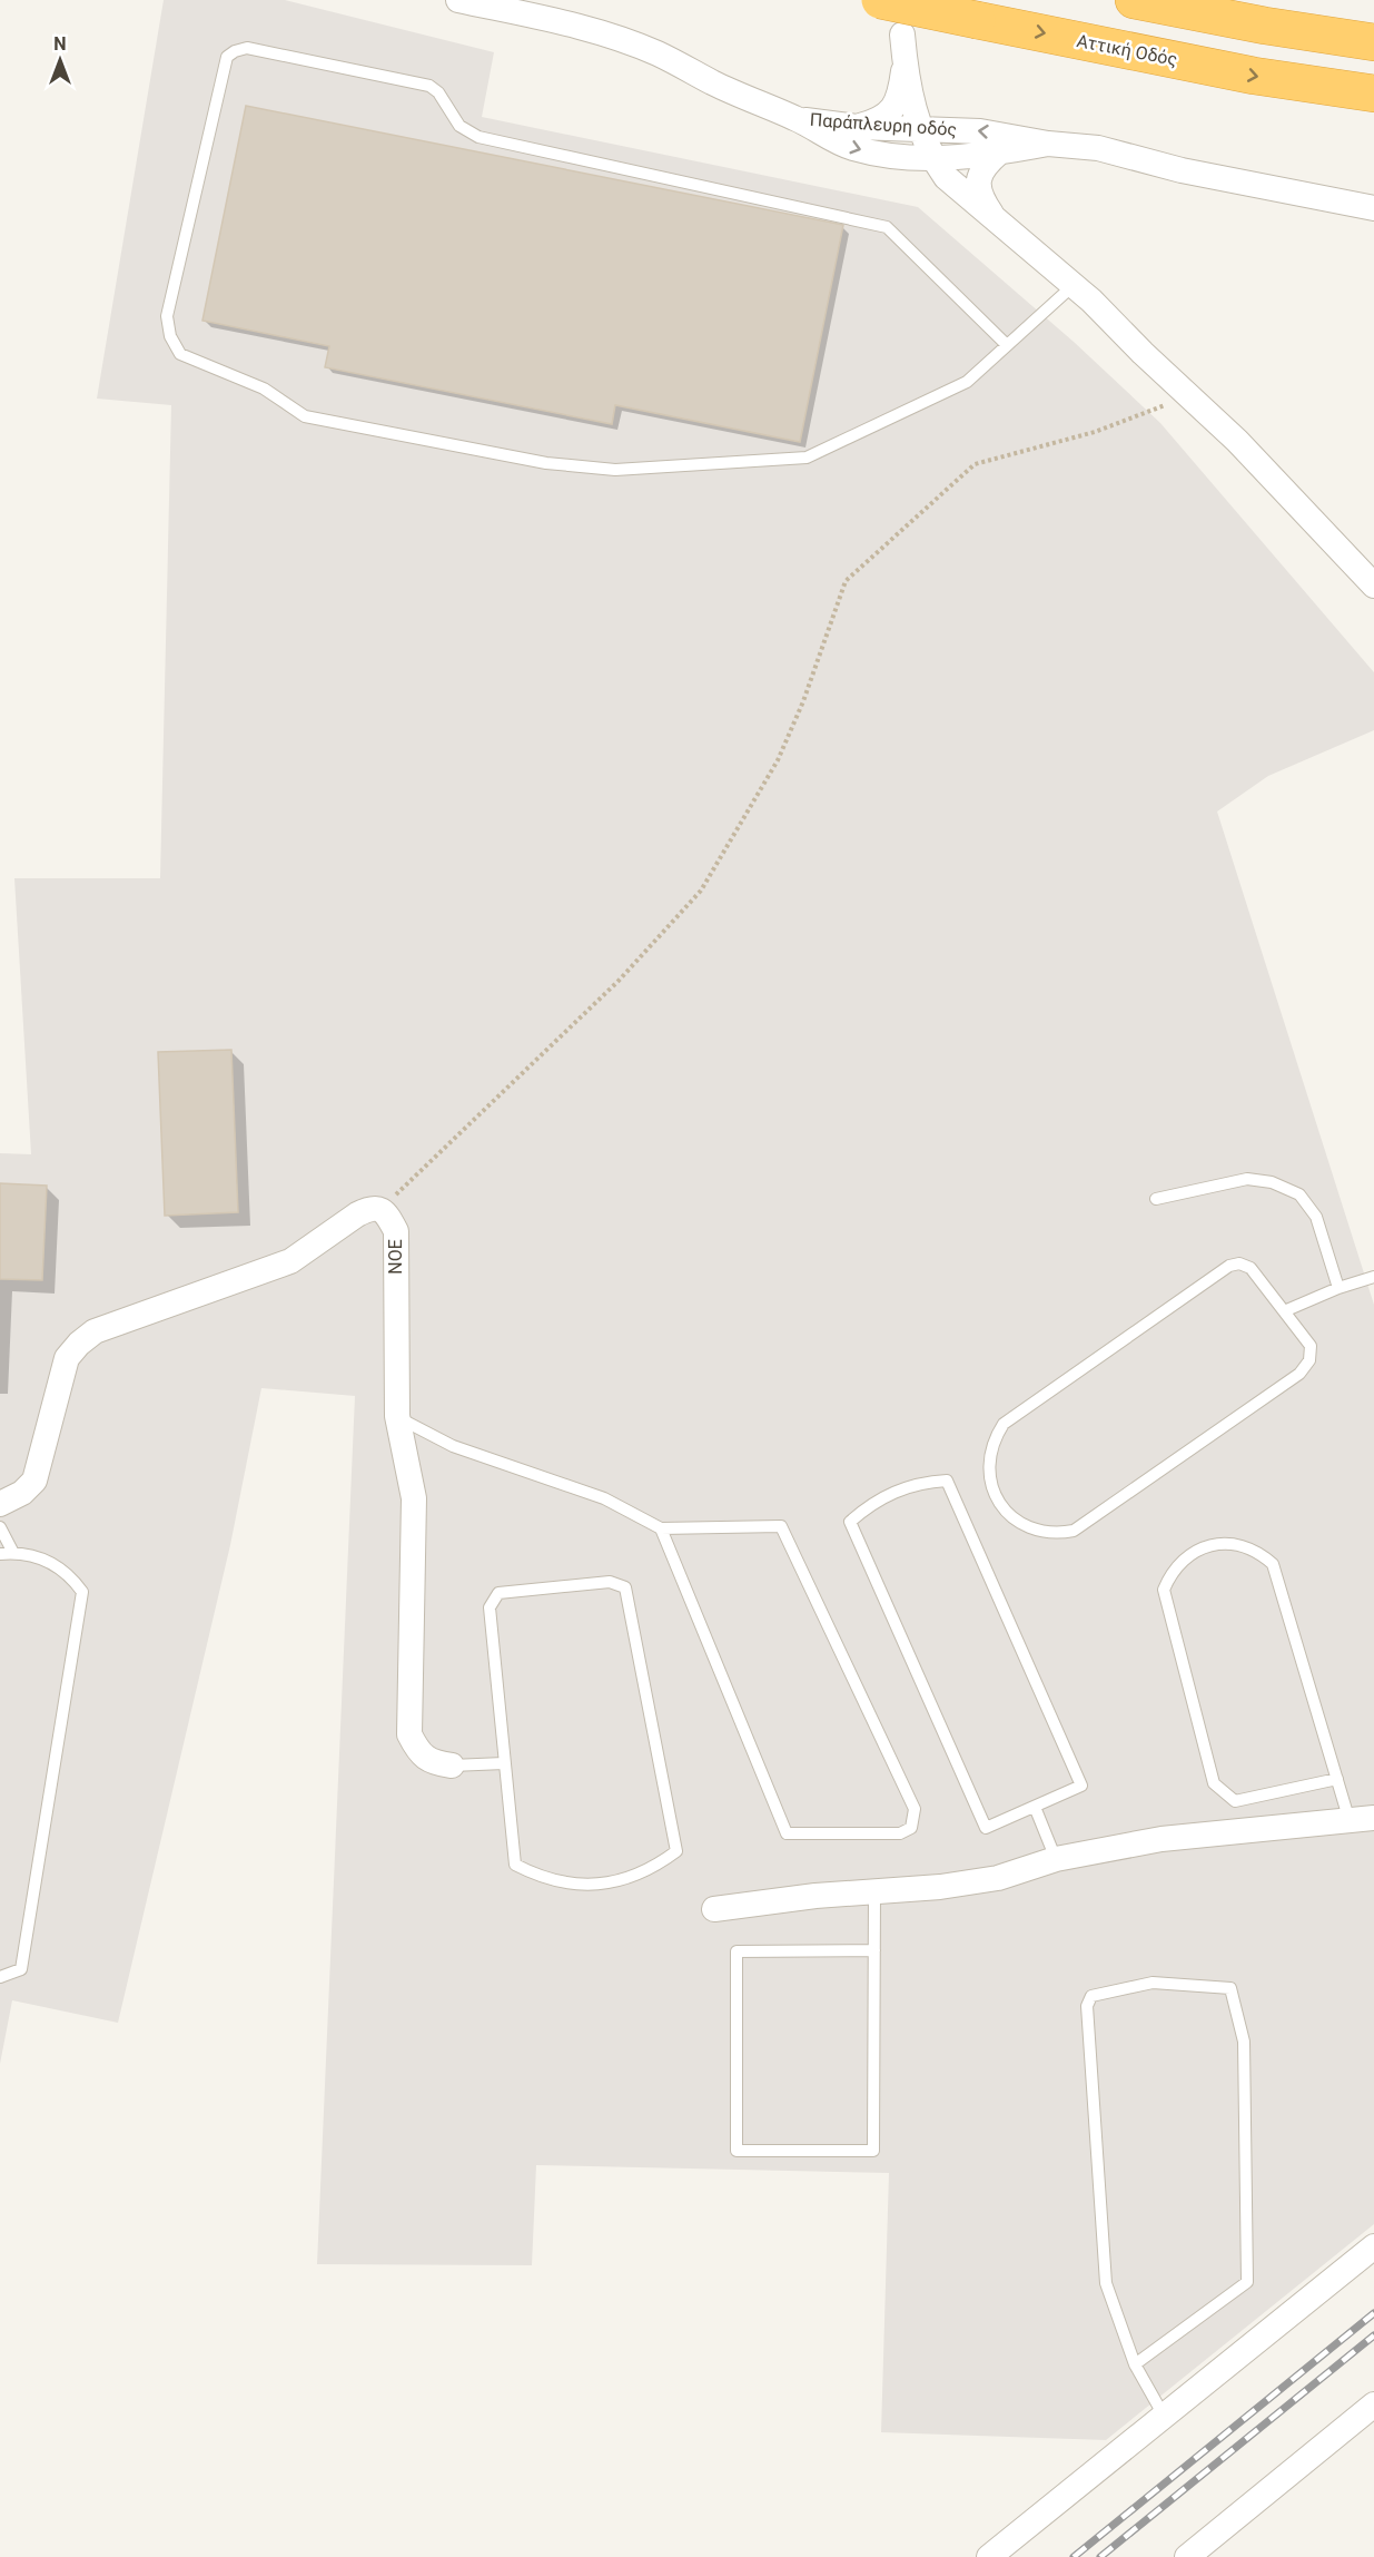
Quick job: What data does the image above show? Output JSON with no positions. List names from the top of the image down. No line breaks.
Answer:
{"streets":{"highway":["Αττική Οδός"],"street":["Παράπλευρη οδός","NOE"]},"north":"top"}
